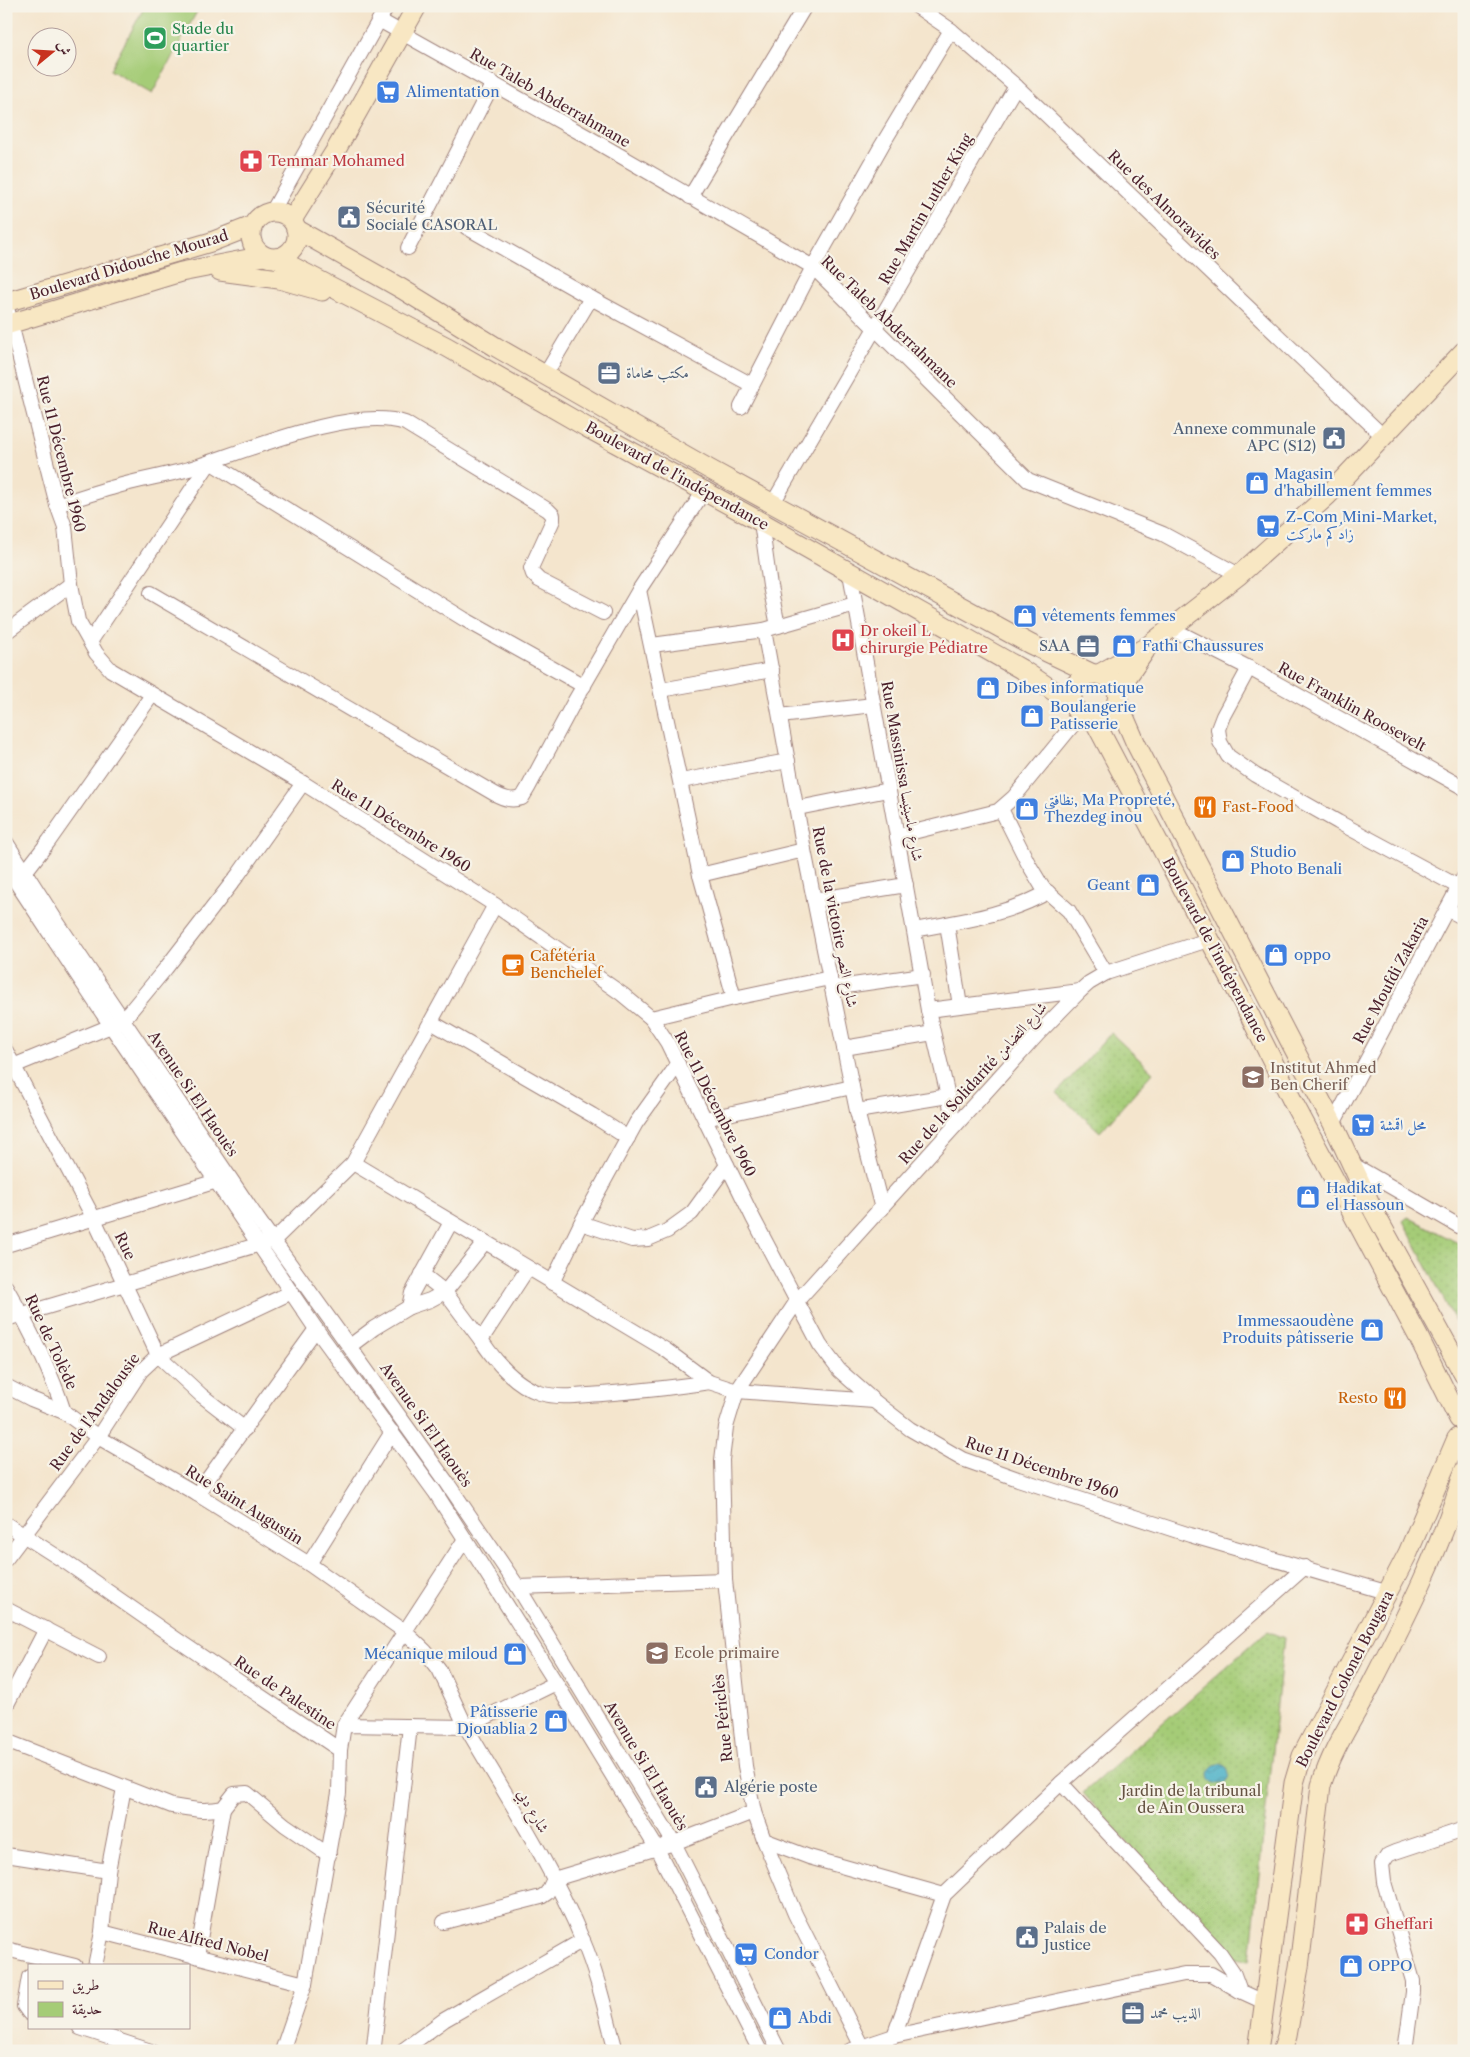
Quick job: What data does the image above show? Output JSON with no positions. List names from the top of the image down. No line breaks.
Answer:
{"streets":{"main road":["Boulevard Didouche Mourad","Boulevard de l'indépendance","Boulevard Colonel Bougara"],"street":["Rue Taleb Abderrahmane","Rue des Almoravides","Rue Martin Luther King","Rue 11 Décembre 1960","Rue Franklin Roosevelt","Rue Massinissa شارع ماسينيسا","Rue de la victoire شارع النصر","Rue Moufdi Zakaria","Rue de la Solidarité شارع التضامن","Avenue Si El Haouès","Rue","Rue de Tolède","Rue de l'Andalousie","Rue Saint Augustin","Rue de Palestine","Rue Périclès","شارع دبي","Rue Alfred Nobel"]},"crossings":[["Rue Taleb Abderrahmane","Rue Martin Luther King"],["Rue des Almoravides","Rue Martin Luther King"],["Rue Martin Luther King","Boulevard de l'indépendance"],["Boulevard Didouche Mourad","Rue 11 Décembre 1960"],["Boulevard Didouche Mourad","Boulevard de l'indépendance"],["Rue 11 Décembre 1960","Rue de la Solidarité شارع التضامن"],["Rue 11 Décembre 1960","Boulevard Colonel Bougara"],["Rue 11 Décembre 1960","Rue Périclès"],["Boulevard de l'indépendance","Rue Massinissa شارع ماسينيسا"],["Boulevard de l'indépendance","Rue Moufdi Zakaria"],["Boulevard de l'indépendance","Rue de la Solidarité شارع التضامن"],["Boulevard de l'indépendance","Boulevard Colonel Bougara"],["Rue Massinissa شارع ماسينيسا","Rue de la Solidarité شارع التضامن"],["Rue de la victoire شارع النصر","Rue de la Solidarité شارع التضامن"],["Rue de la Solidarité شارع التضامن","Rue Périclès"],["Avenue Si El Haouès","Rue de l'Andalousie"],["Rue","Rue de l'Andalousie"],["Rue de Tolède","Rue Saint Augustin"],["Rue de l'Andalousie","Rue Saint Augustin"],["Rue de l'Andalousie","Rue de Palestine"],["Rue Saint Augustin","شارع دبي"],["Rue de Palestine","Rue Alfred Nobel"]],"parks":["Jardin de la tribunal de Ain Oussera"],"places":{"sports":["Stade du quartier"],"supermarket":["Alimentation","Z-Com Mini-Market, زادُكم ماركت","محل اقمشة","Condor"],"pharmacy":["Temmar Mohamed","Gheffari"],"public building":["Sécurité Sociale CASORAL","Annexe communale APC (S12)","Algérie poste","Palais de Justice"],"office":["مكتب محاماة","SAA","الذيب محمد"],"shop":["Magasin d'habillement femmes","vêtements femmes","Fathi Chaussures","Dibes informatique","Boulangerie Patisserie","نظافتي, Ma Propreté, Thezdeg inou","Studio Photo Benali","Geant","oppo","Hadikat el Hassoun","Immessaoudène Produits pâtisserie","Mécanique miloud","Pâtisserie Djouablia 2","OPPO","Abdi"],"hospital":["Dr okeil L chirurgie Pédiatre"],"restaurant":["Fast-Food","Resto"],"cafe":["Cafétéria Benchelef"],"school or university":["Institut Ahmed Ben Cherif","Ecole primaire"]},"legend":["طريق","حديقة"],"north":"right"}
